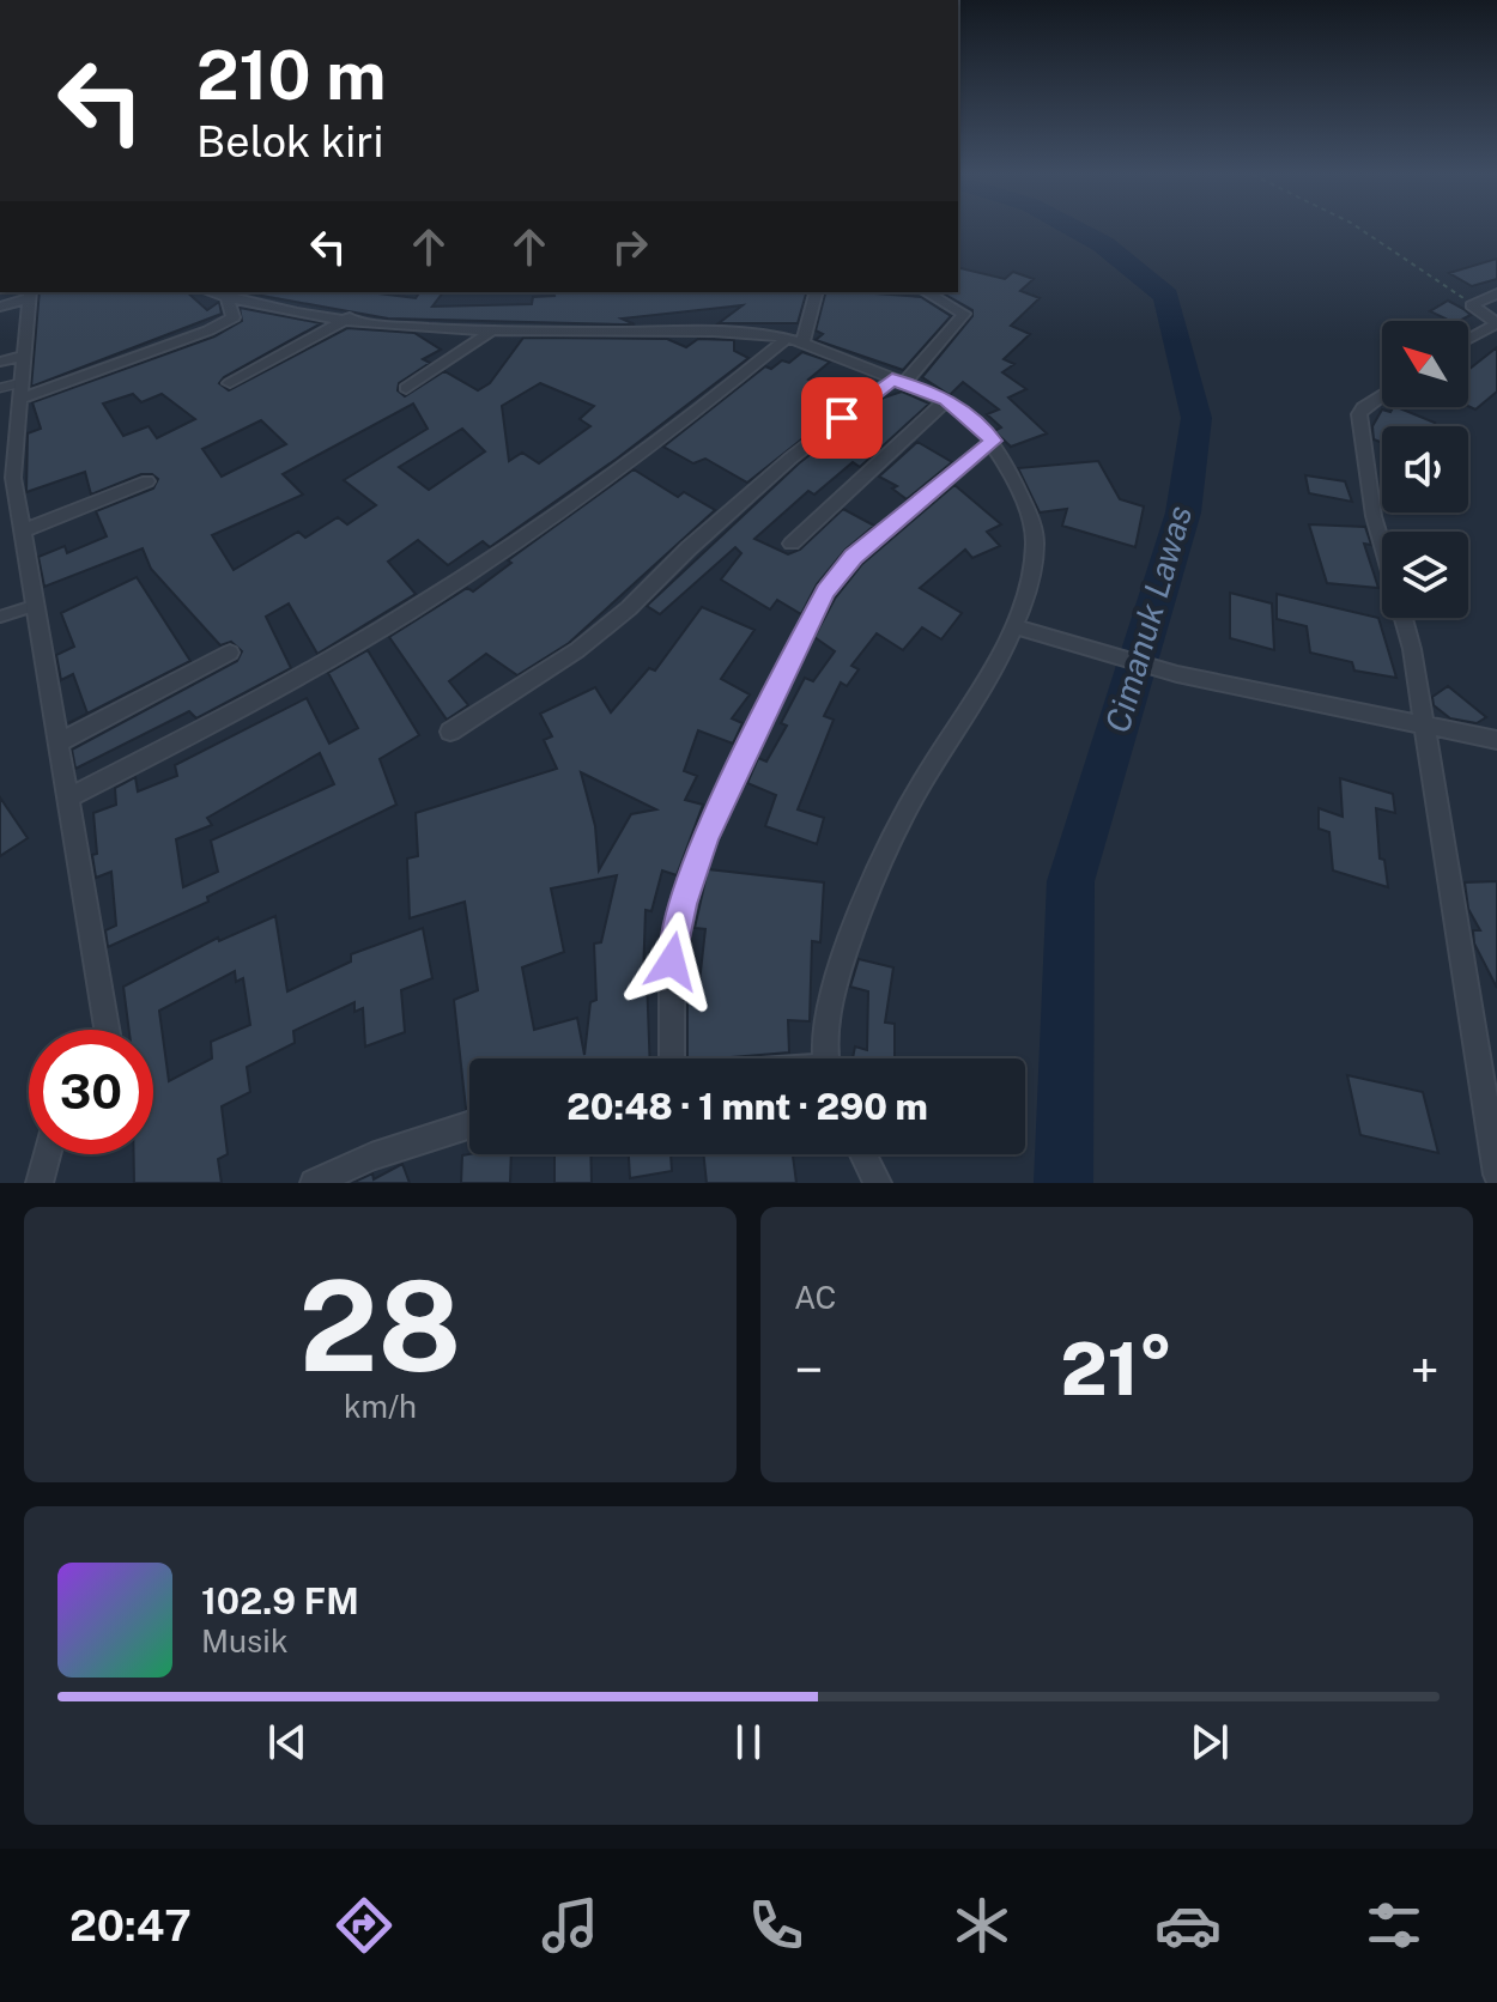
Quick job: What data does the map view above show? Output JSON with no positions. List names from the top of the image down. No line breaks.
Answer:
{"water":["Cimanuk Lawas"],"north":"top left","page":{"turn":["210 m","Belok kiri"],"limit":"30","trip":"20:48 · 1 mnt · 290 m","tile":[["28","km/h"],"AC"],"heat":["−","21°","+"],"song":["102.9 FM","Musik"],"tabs":"20:47"}}
